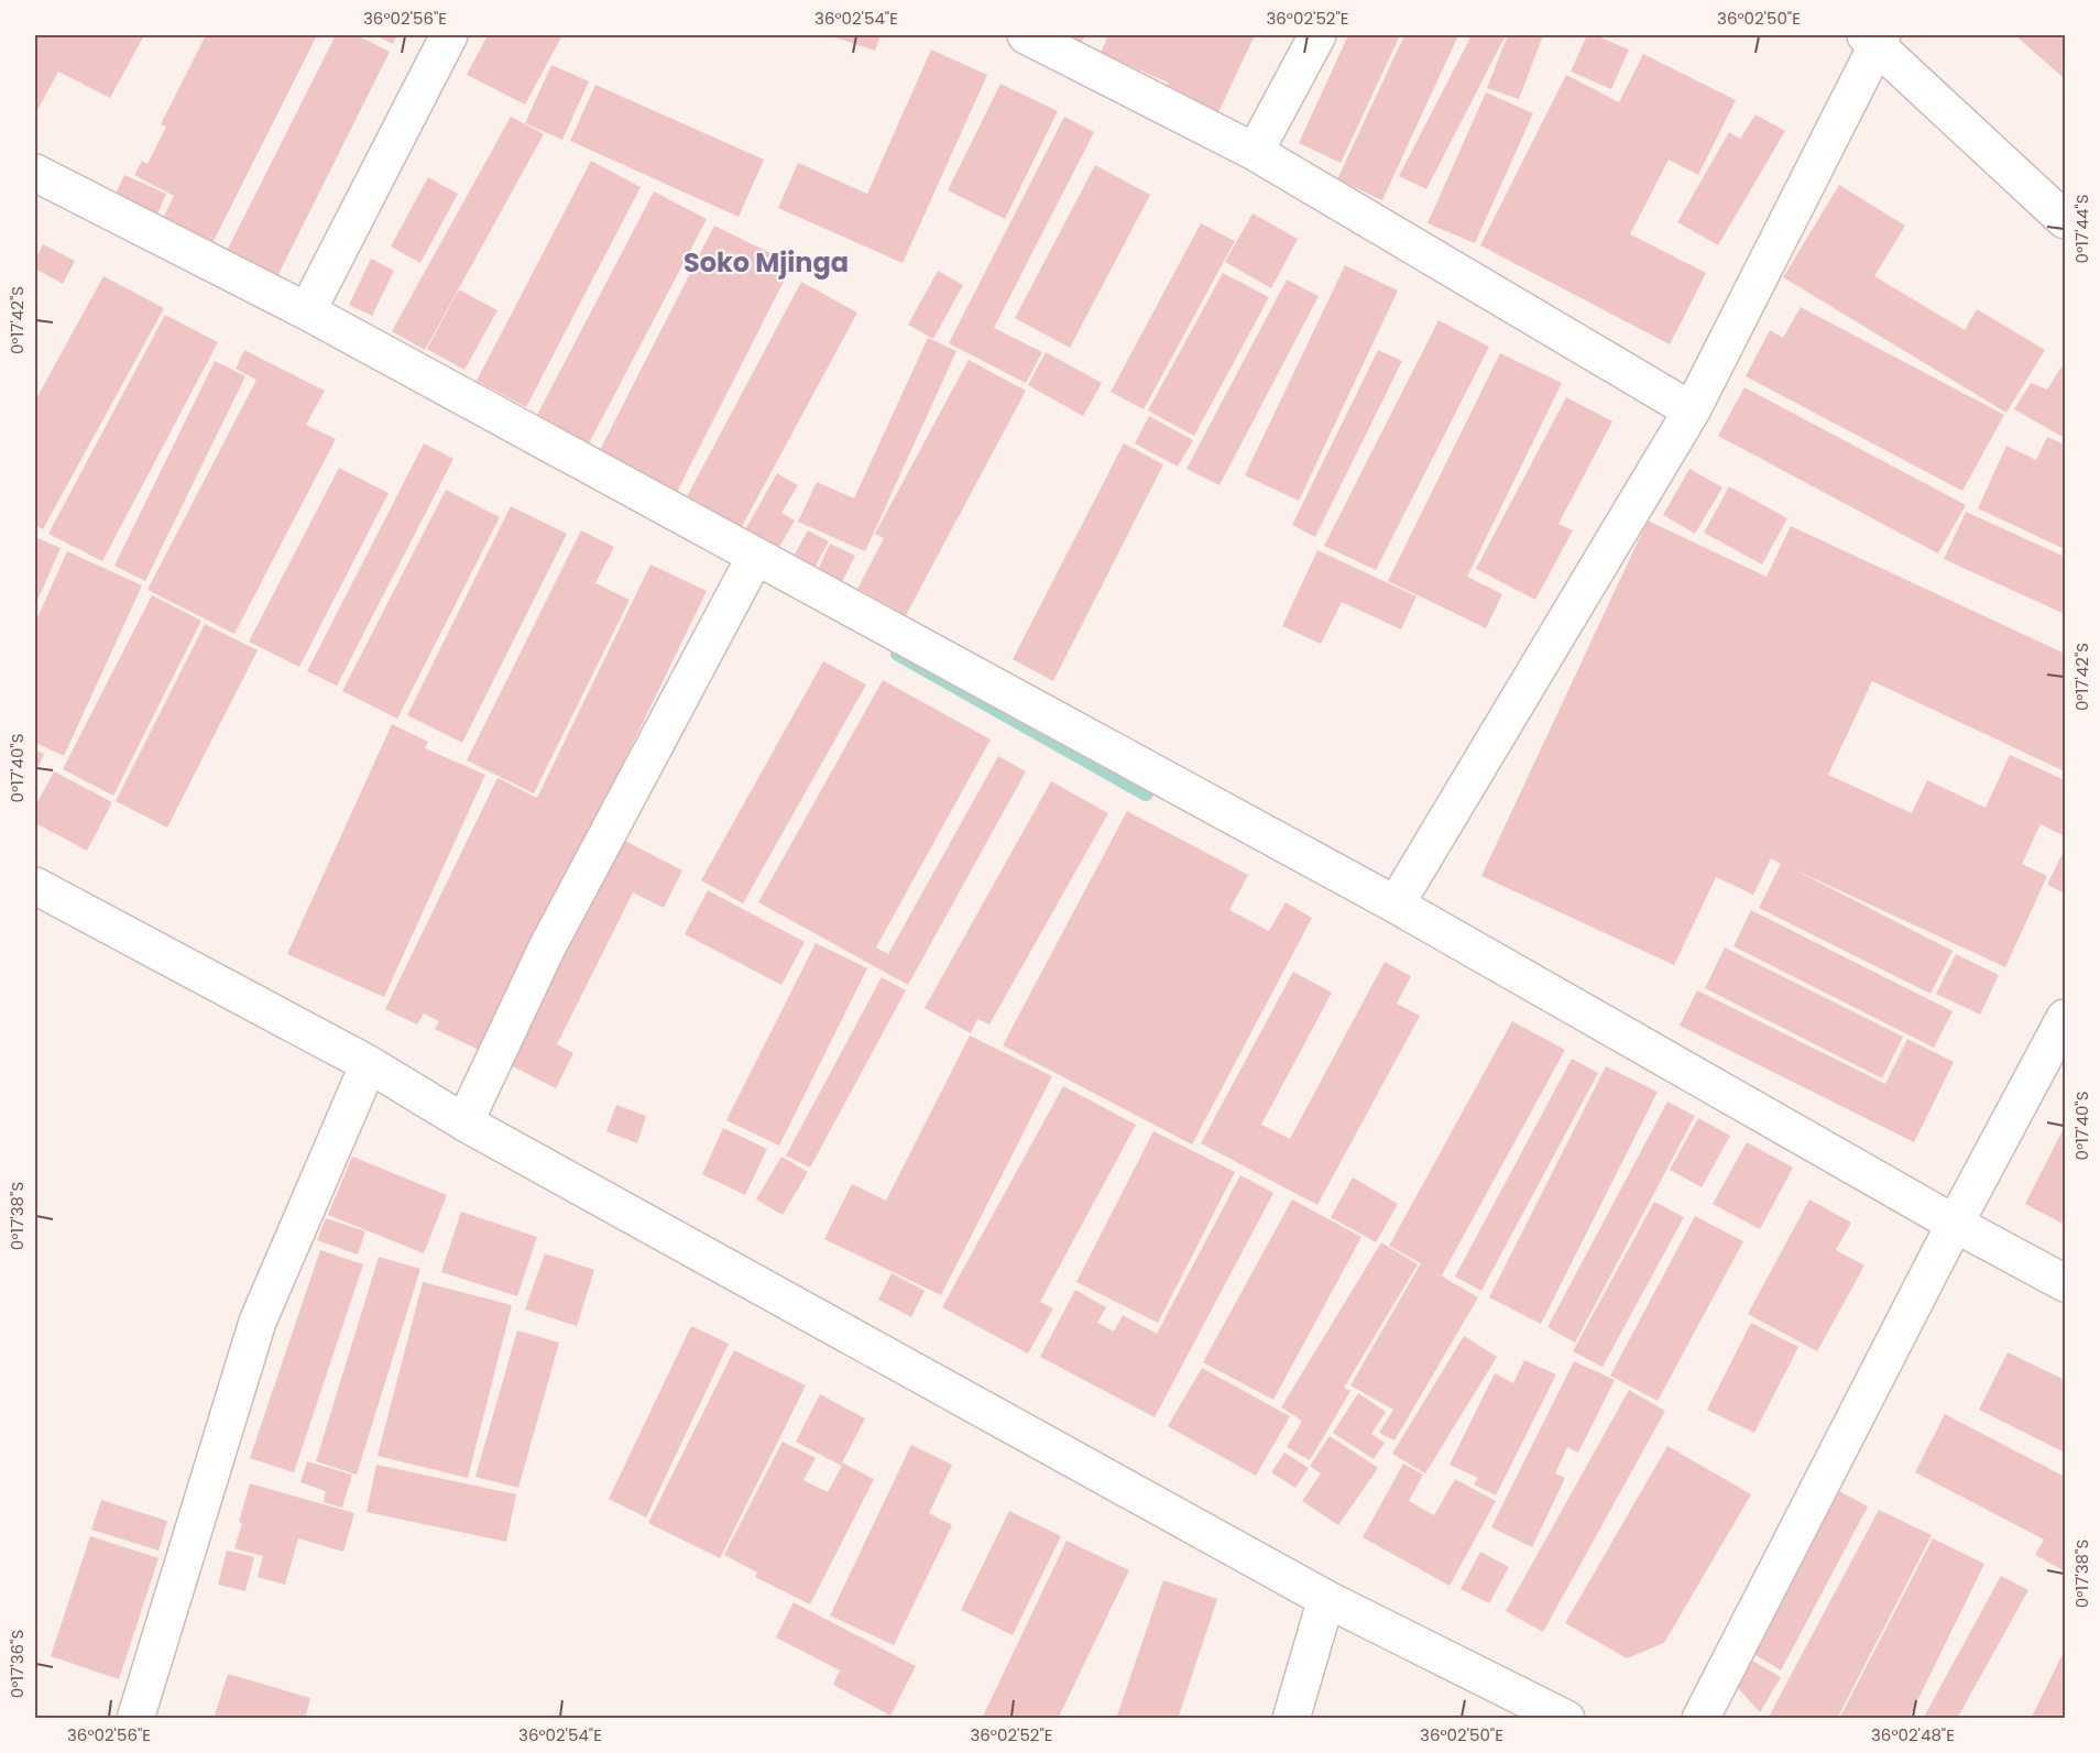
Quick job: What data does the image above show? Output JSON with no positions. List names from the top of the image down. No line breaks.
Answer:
{"districts":["Soko Mjinga"],"coordinates":["36°02'56\"E","36°02'54\"E","36°02'52\"E","36°02'50\"E","0°17'44\"S","0°17'42\"S","0°17'40\"S","0°17'38\"S","0°17'36\"S","36°02'48\"E"]}
